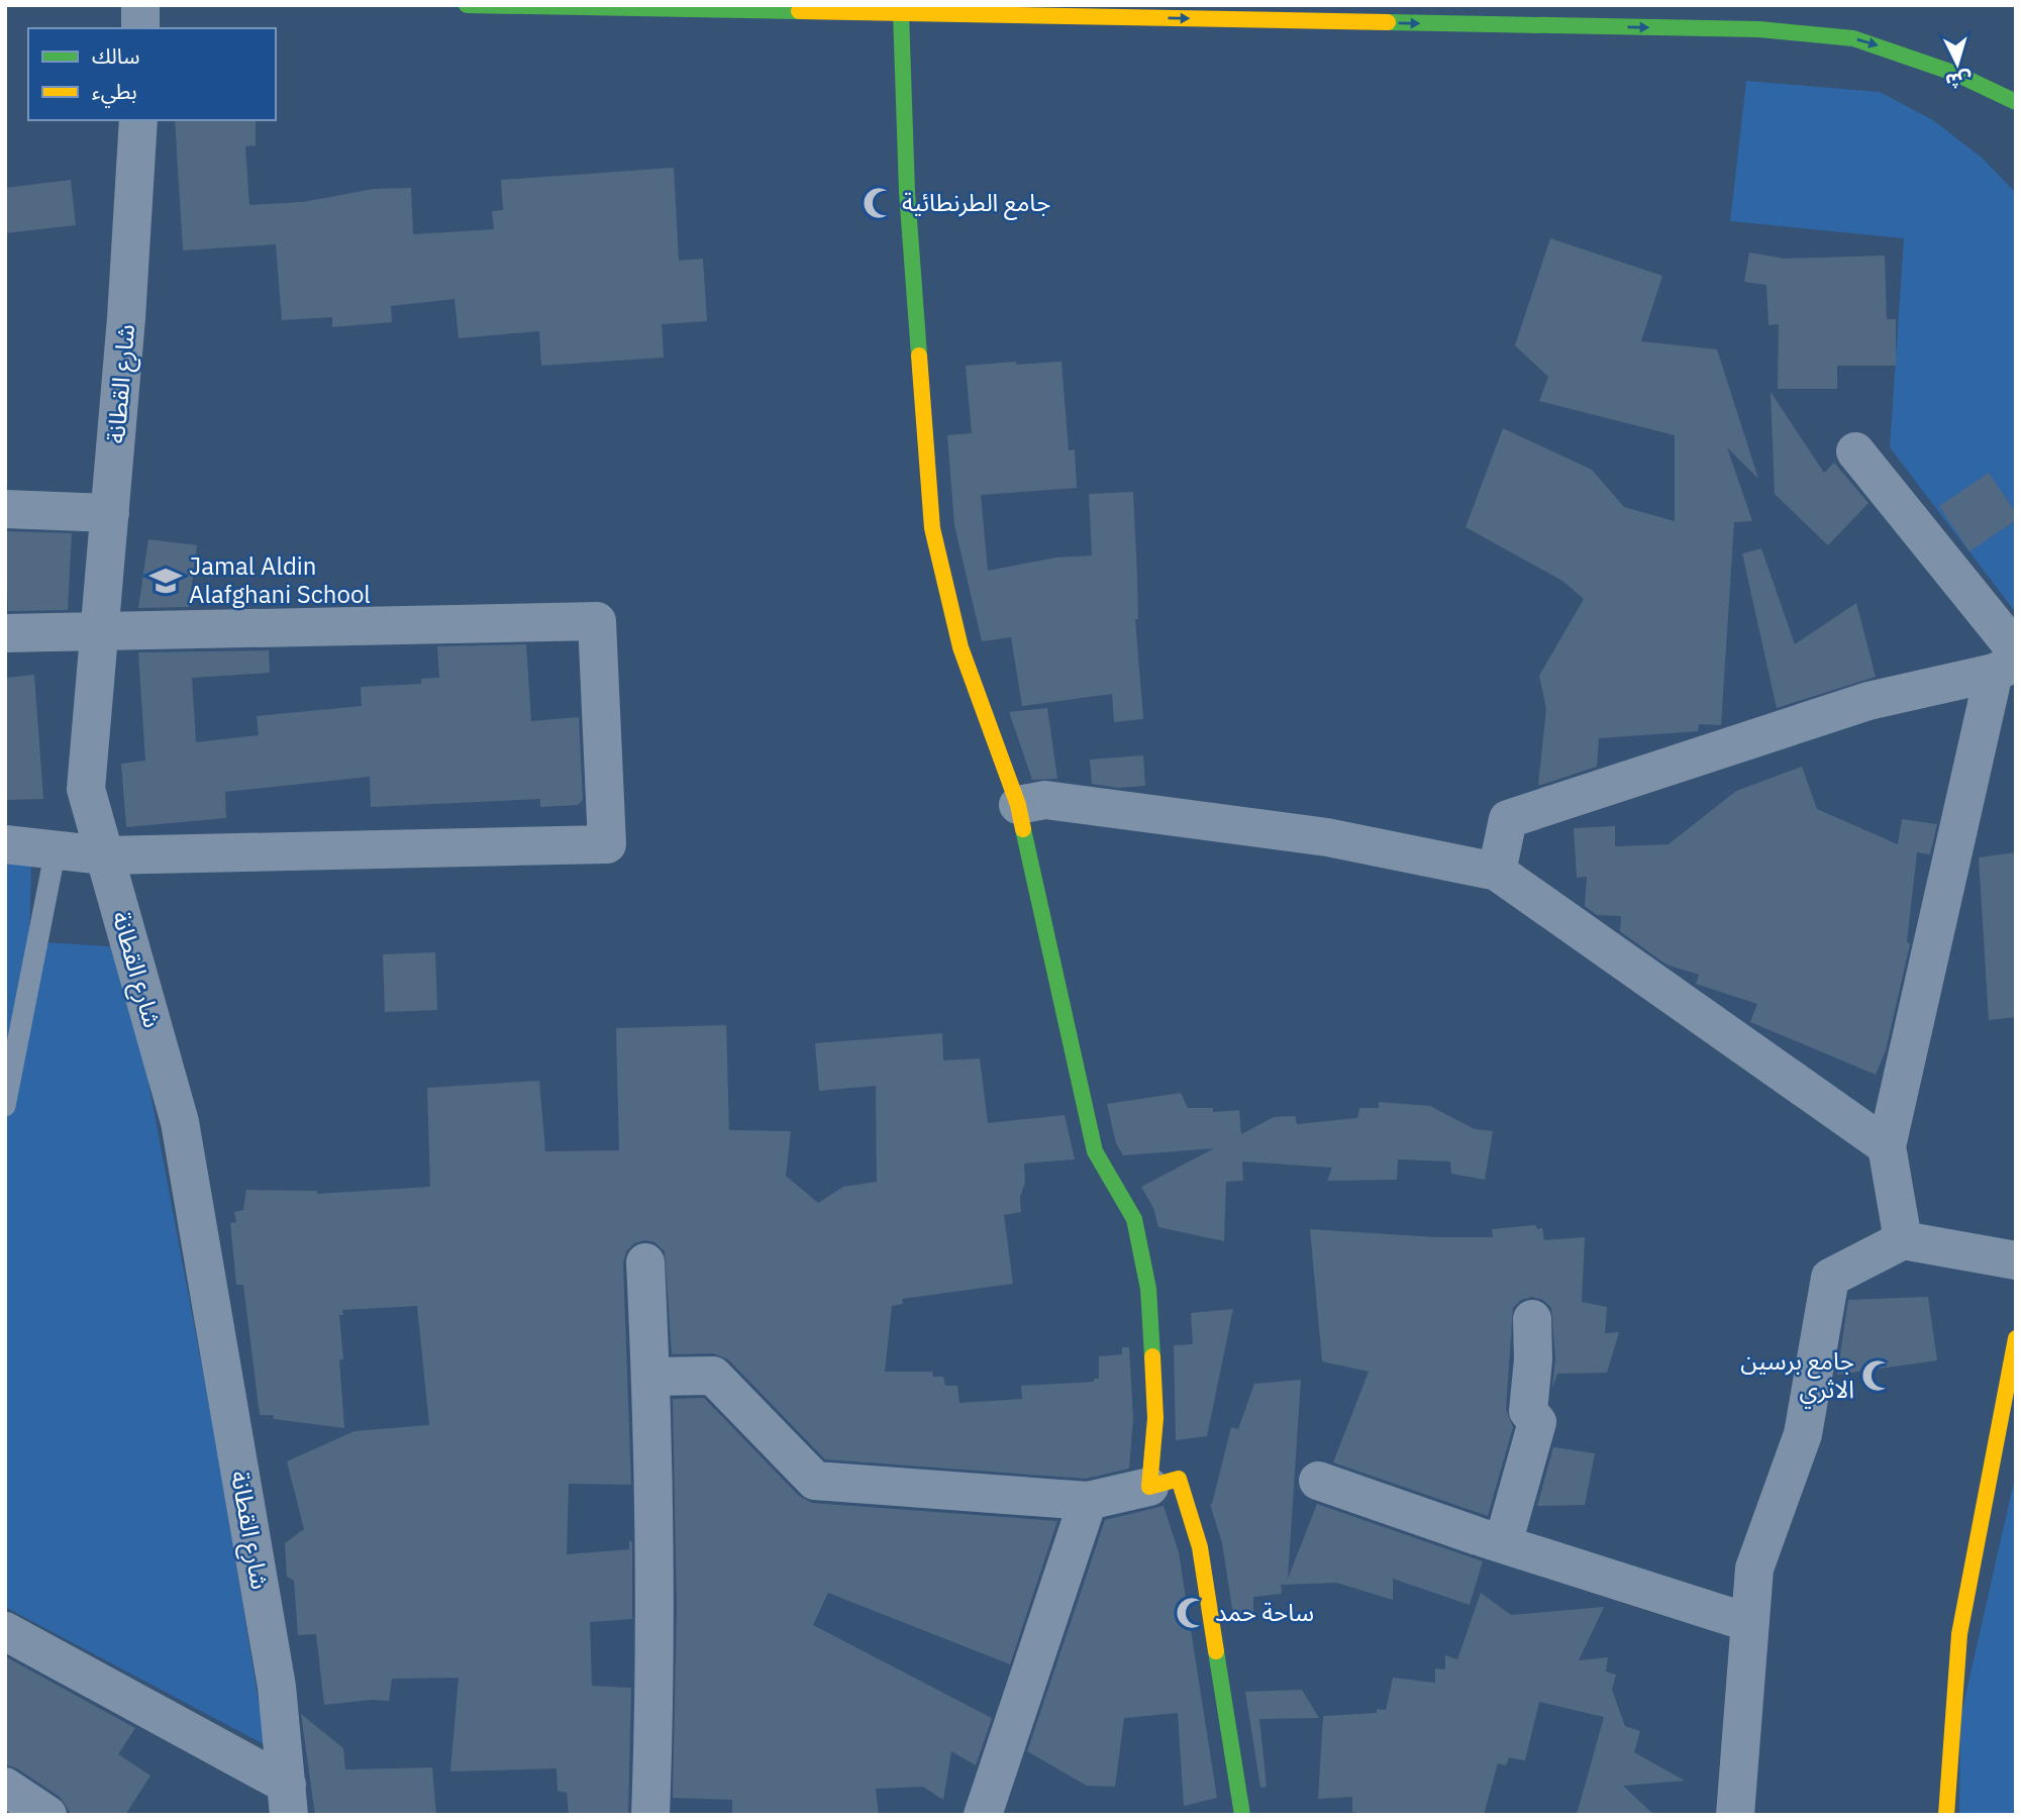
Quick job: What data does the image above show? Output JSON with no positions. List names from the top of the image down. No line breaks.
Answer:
{"streets":{"street":["شارع القطانة"]},"places":{"mosque":["جامع الطرنطائية","جامع برسين الاثري","ساحة حمد"],"school or university":["Jamal Aldin Alafghani School"]},"legend":["سالك","بطيء"],"north":"bottom"}
